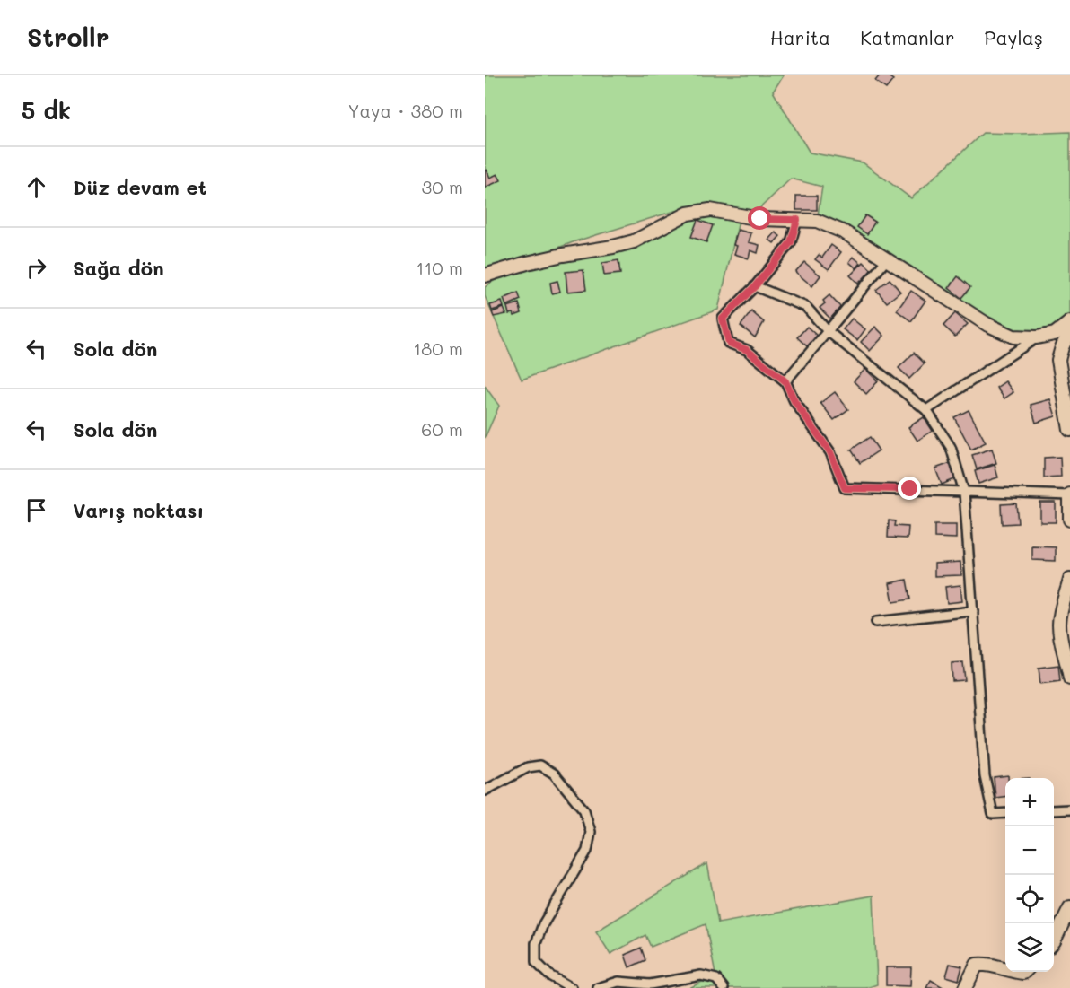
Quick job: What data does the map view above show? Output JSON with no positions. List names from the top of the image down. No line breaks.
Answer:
{"page":{"header":"Strollr","nav":["Harita","Katmanlar","Paylaş"],"heading":["5 dk","Yaya · 380 m"],"list":[["Düz devam et","30 m"],["Sağa dön","110 m"],["Sola dön","180 m"],["Sola dön","60 m"],"Varış noktası"],"map_buttons":["+","−"]}}
